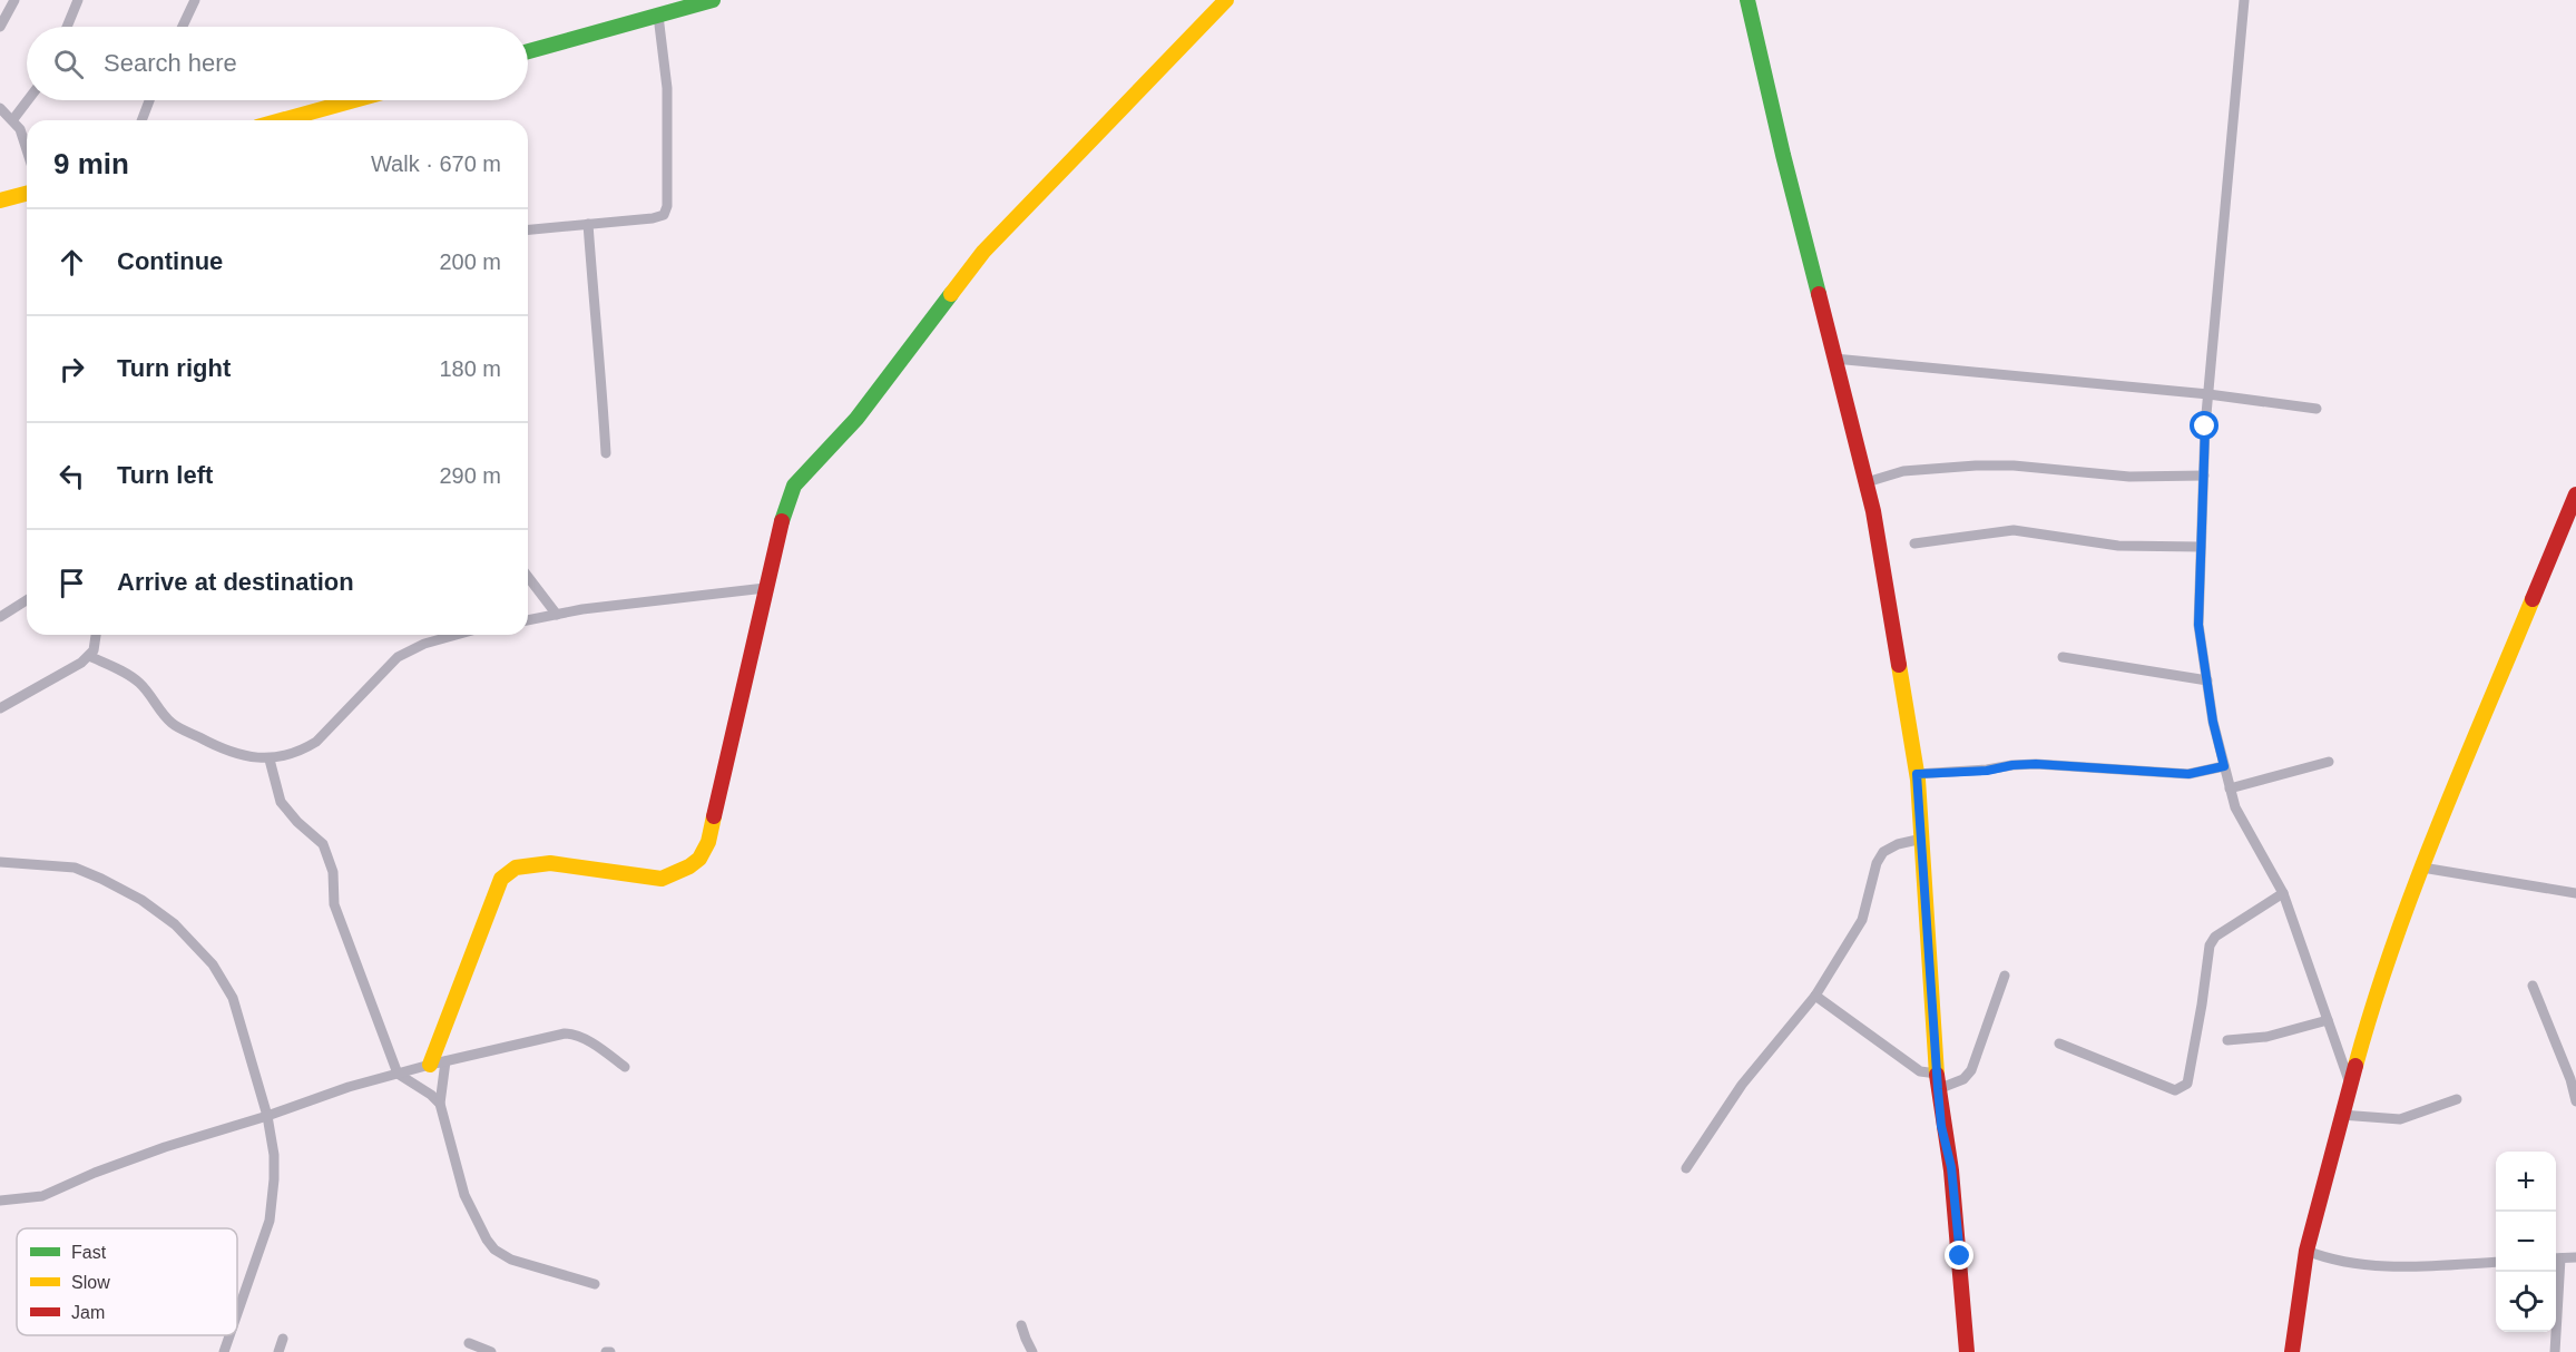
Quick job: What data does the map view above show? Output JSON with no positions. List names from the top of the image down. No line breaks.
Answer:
{"legend":["Fast","Slow","Jam"],"page":{"search":"Search here","heading":["9 min","Walk · 670 m"],"list":[["Continue","200 m"],["Turn right","180 m"],["Turn left","290 m"],"Arrive at destination"],"map_buttons":["+","−"]}}
